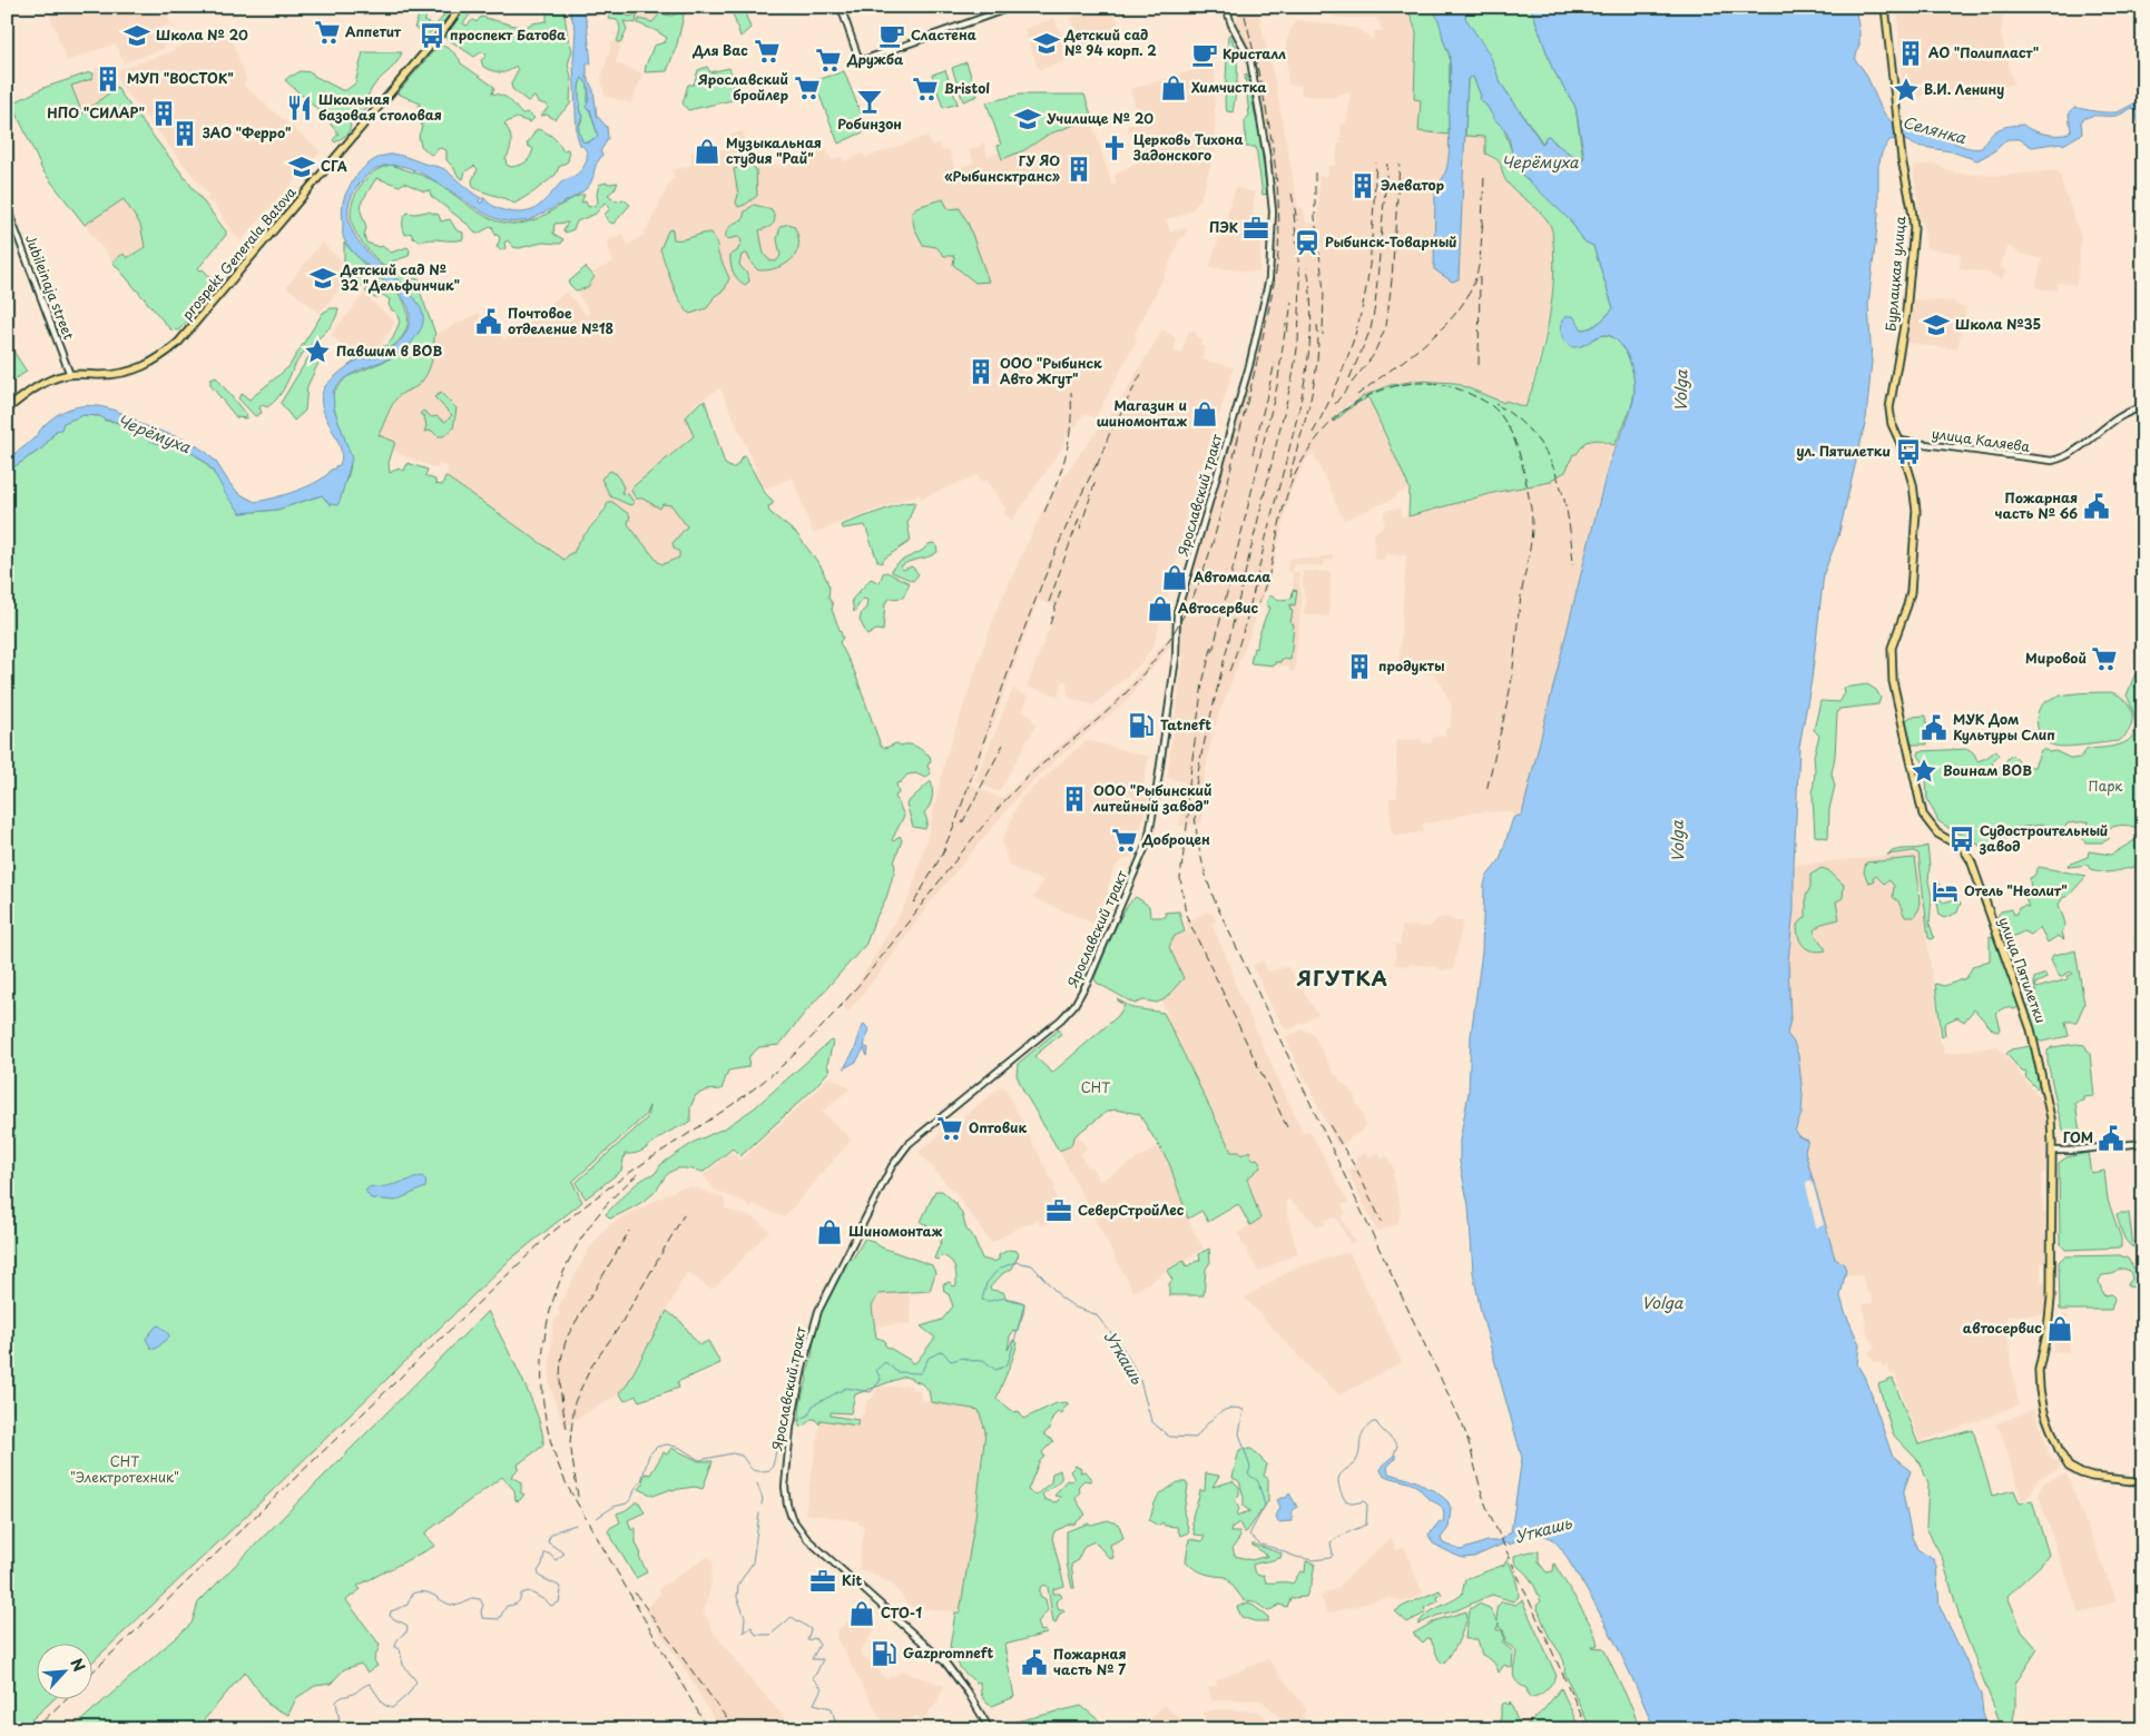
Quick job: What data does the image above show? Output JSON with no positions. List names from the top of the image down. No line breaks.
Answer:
{"streets":{"main road":["prospekt Generala Batova","Бурлацкая улица","улица Пятилетки"],"street":["Jubileinaja street","улица Каляева","Ярославский тракт"]},"crossings":[["prospekt Generala Batova","Jubileinaja street"],["Бурлацкая улица","улица Каляева"],["Бурлацкая улица","улица Пятилетки"],["улица Каляева","улица Пятилетки"]],"districts":["ЯГУТКА"],"water":["Селянка","Черёмуха","Volga","Уткашь"],"parks":["Парк","СНТ","СНТ \"Электротехник\""],"places":{"supermarket":["Аппетит","Для Вас","Дружба","Ярославский бройлер","Bristol","Мировой","Доброцен","Оптовик"],"school or university":["Школа № 20","Детский сад № 94 корп. 2","Училище № 20","СГА","Детский сад № 32 \"Дельфинчик\"","Школа №35"],"bus stop":["проспект Батова","ул. Пятилетки","Судостроительный завод"],"cafe":["Сластена","Кристалл"],"building":["АО \"Полипласт\"","МУП \"ВОСТОК\"","НПО \"СИЛАР\"","ЗАО \"Ферро\"","ГУ ЯО «Рыбинсктранс»","Элеватор","ООО \"Рыбинск Авто Жгут\"","продукты","ООО \"Рыбинский литейный завод\""],"shop":["Химчистка","Музыкальная студия \"Рай\"","Магазин и шиномонтаж","Автомасла","Автосервис","Шиномонтаж","автосервис","СТО-1"],"place":["В.И. Ленину","Павшим в ВОВ","Воинам ВОВ"],"bar":["Робинзон"],"restaurant":["Школьная базовая столовая"],"church":["Церковь Тихона Задонского"],"office":["ПЭК","СеверСтройЛес","Kit"],"station":["Рыбинск-Товарный"],"public building":["Почтовое отделение №18","Пожарная часть № 66","МУК Дом Культуры Слип","ГОМ","Пожарная часть № 7"],"fuel station":["Tatneft","Gazpromneft"],"hotel":["Отель \"Неолит\""]},"north":"top right"}
